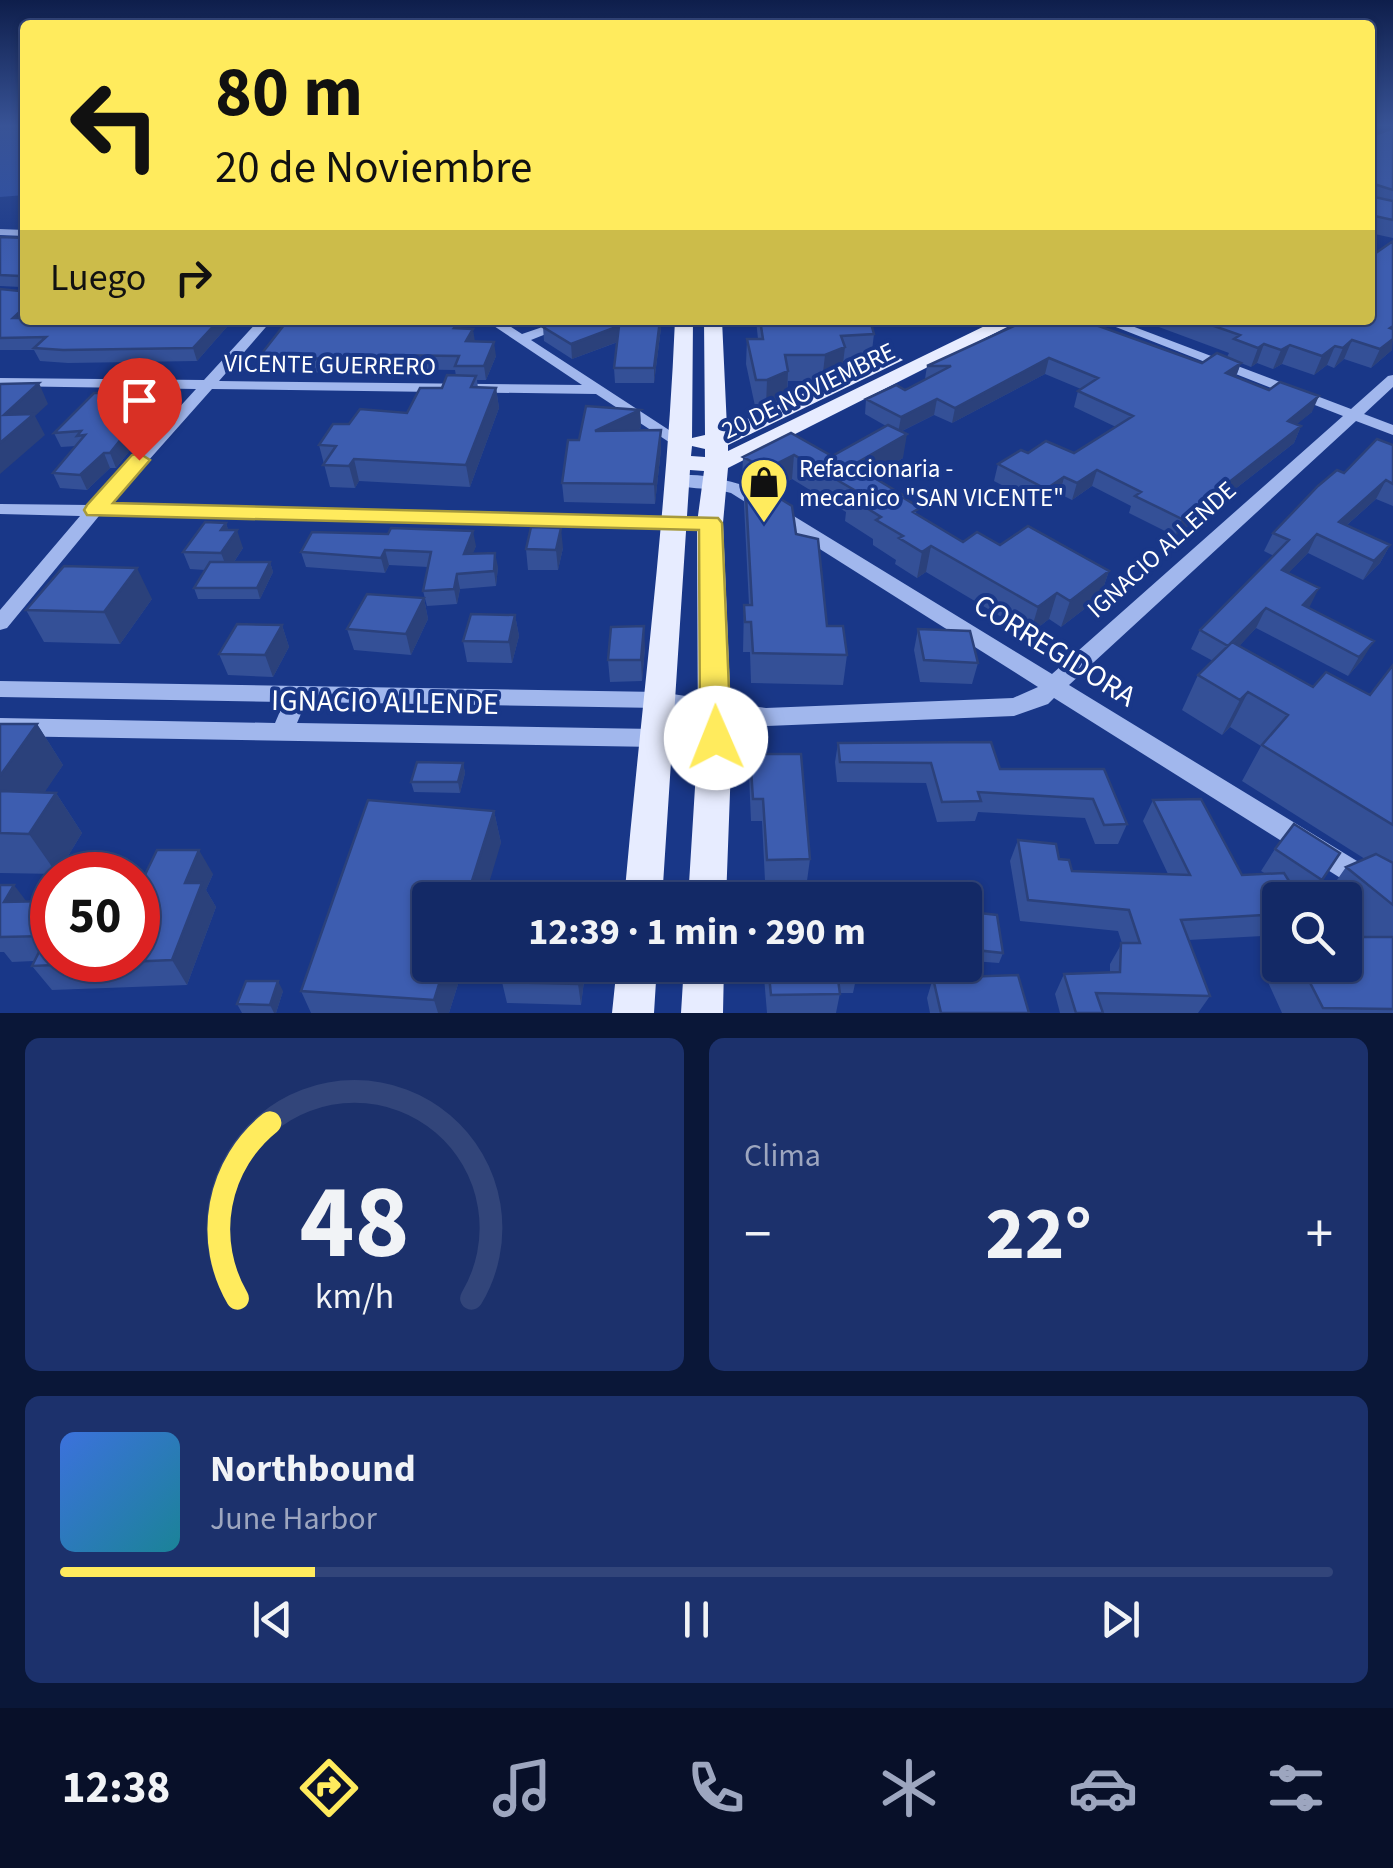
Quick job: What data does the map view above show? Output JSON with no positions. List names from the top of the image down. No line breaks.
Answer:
{"streets":{"main road":["20 DE NOVIEMBRE"],"street":["VICENTE GUERRERO","IGNACIO ALLENDE","CORREGIDORA"]},"crossings":[["20 DE NOVIEMBRE","CORREGIDORA"],["IGNACIO ALLENDE","CORREGIDORA"]],"places":{"shop":["Refaccionaria - mecanico \"SAN VICENTE\""]},"page":{"turn":["80 m","20 de Noviembre"],"then":"Luego","limit":"50","trip":"12:39 · 1 min · 290 m","tile":"Clima","heat":["−","22°","+"],"song":["Northbound","June Harbor"],"tabs":"12:38","gauge":["48","km/h"]}}
